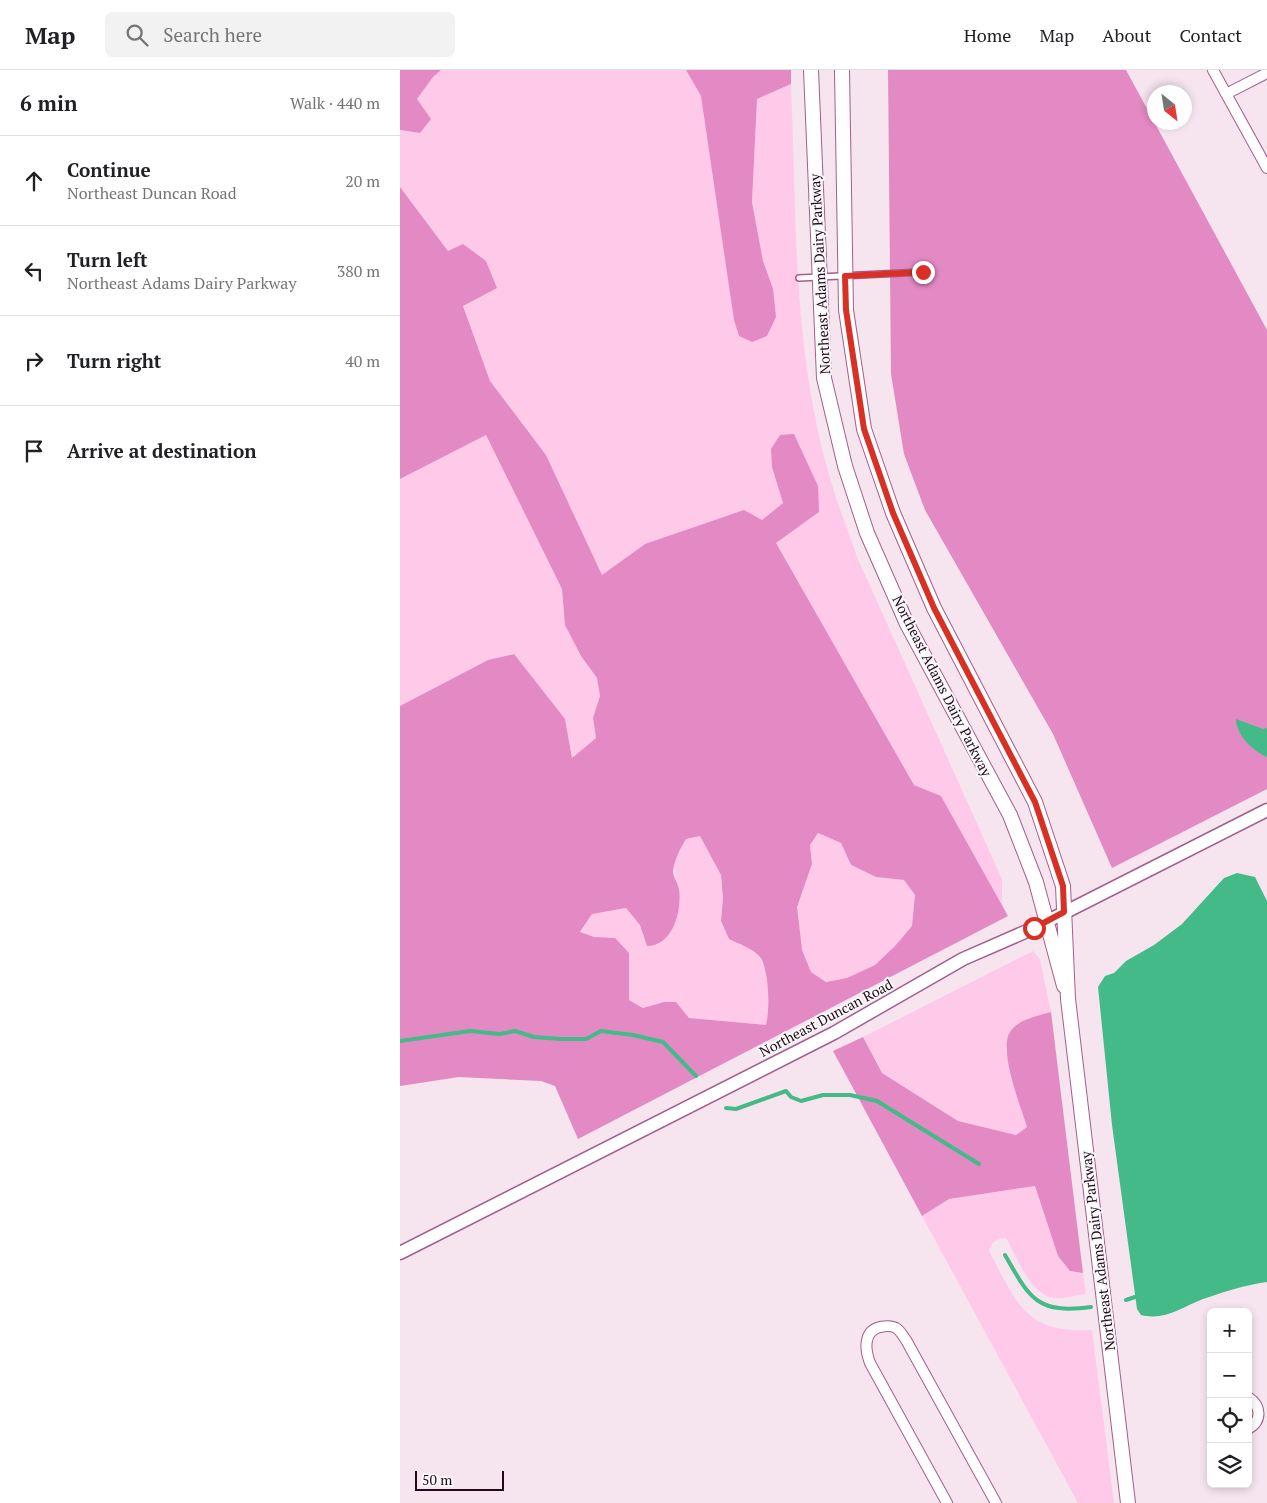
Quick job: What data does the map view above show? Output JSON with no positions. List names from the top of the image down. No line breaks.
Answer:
{"streets":{"main road":["Northeast Adams Dairy Parkway"],"street":["Northeast Duncan Road"]},"crossings":[["Northeast Adams Dairy Parkway","Northeast Duncan Road"]],"scale_bar":"50 m","north":"bottom right","page":{"header":"Map","search":"Search here","nav":["Home","Map","About","Contact"],"heading":["6 min","Walk · 440 m"],"list":[["Continue","Northeast Duncan Road","20 m"],["Turn left","Northeast Adams Dairy Parkway","380 m"],["Turn right","40 m"],"Arrive at destination"],"map_buttons":["+","−"],"scale":"50 m"}}
